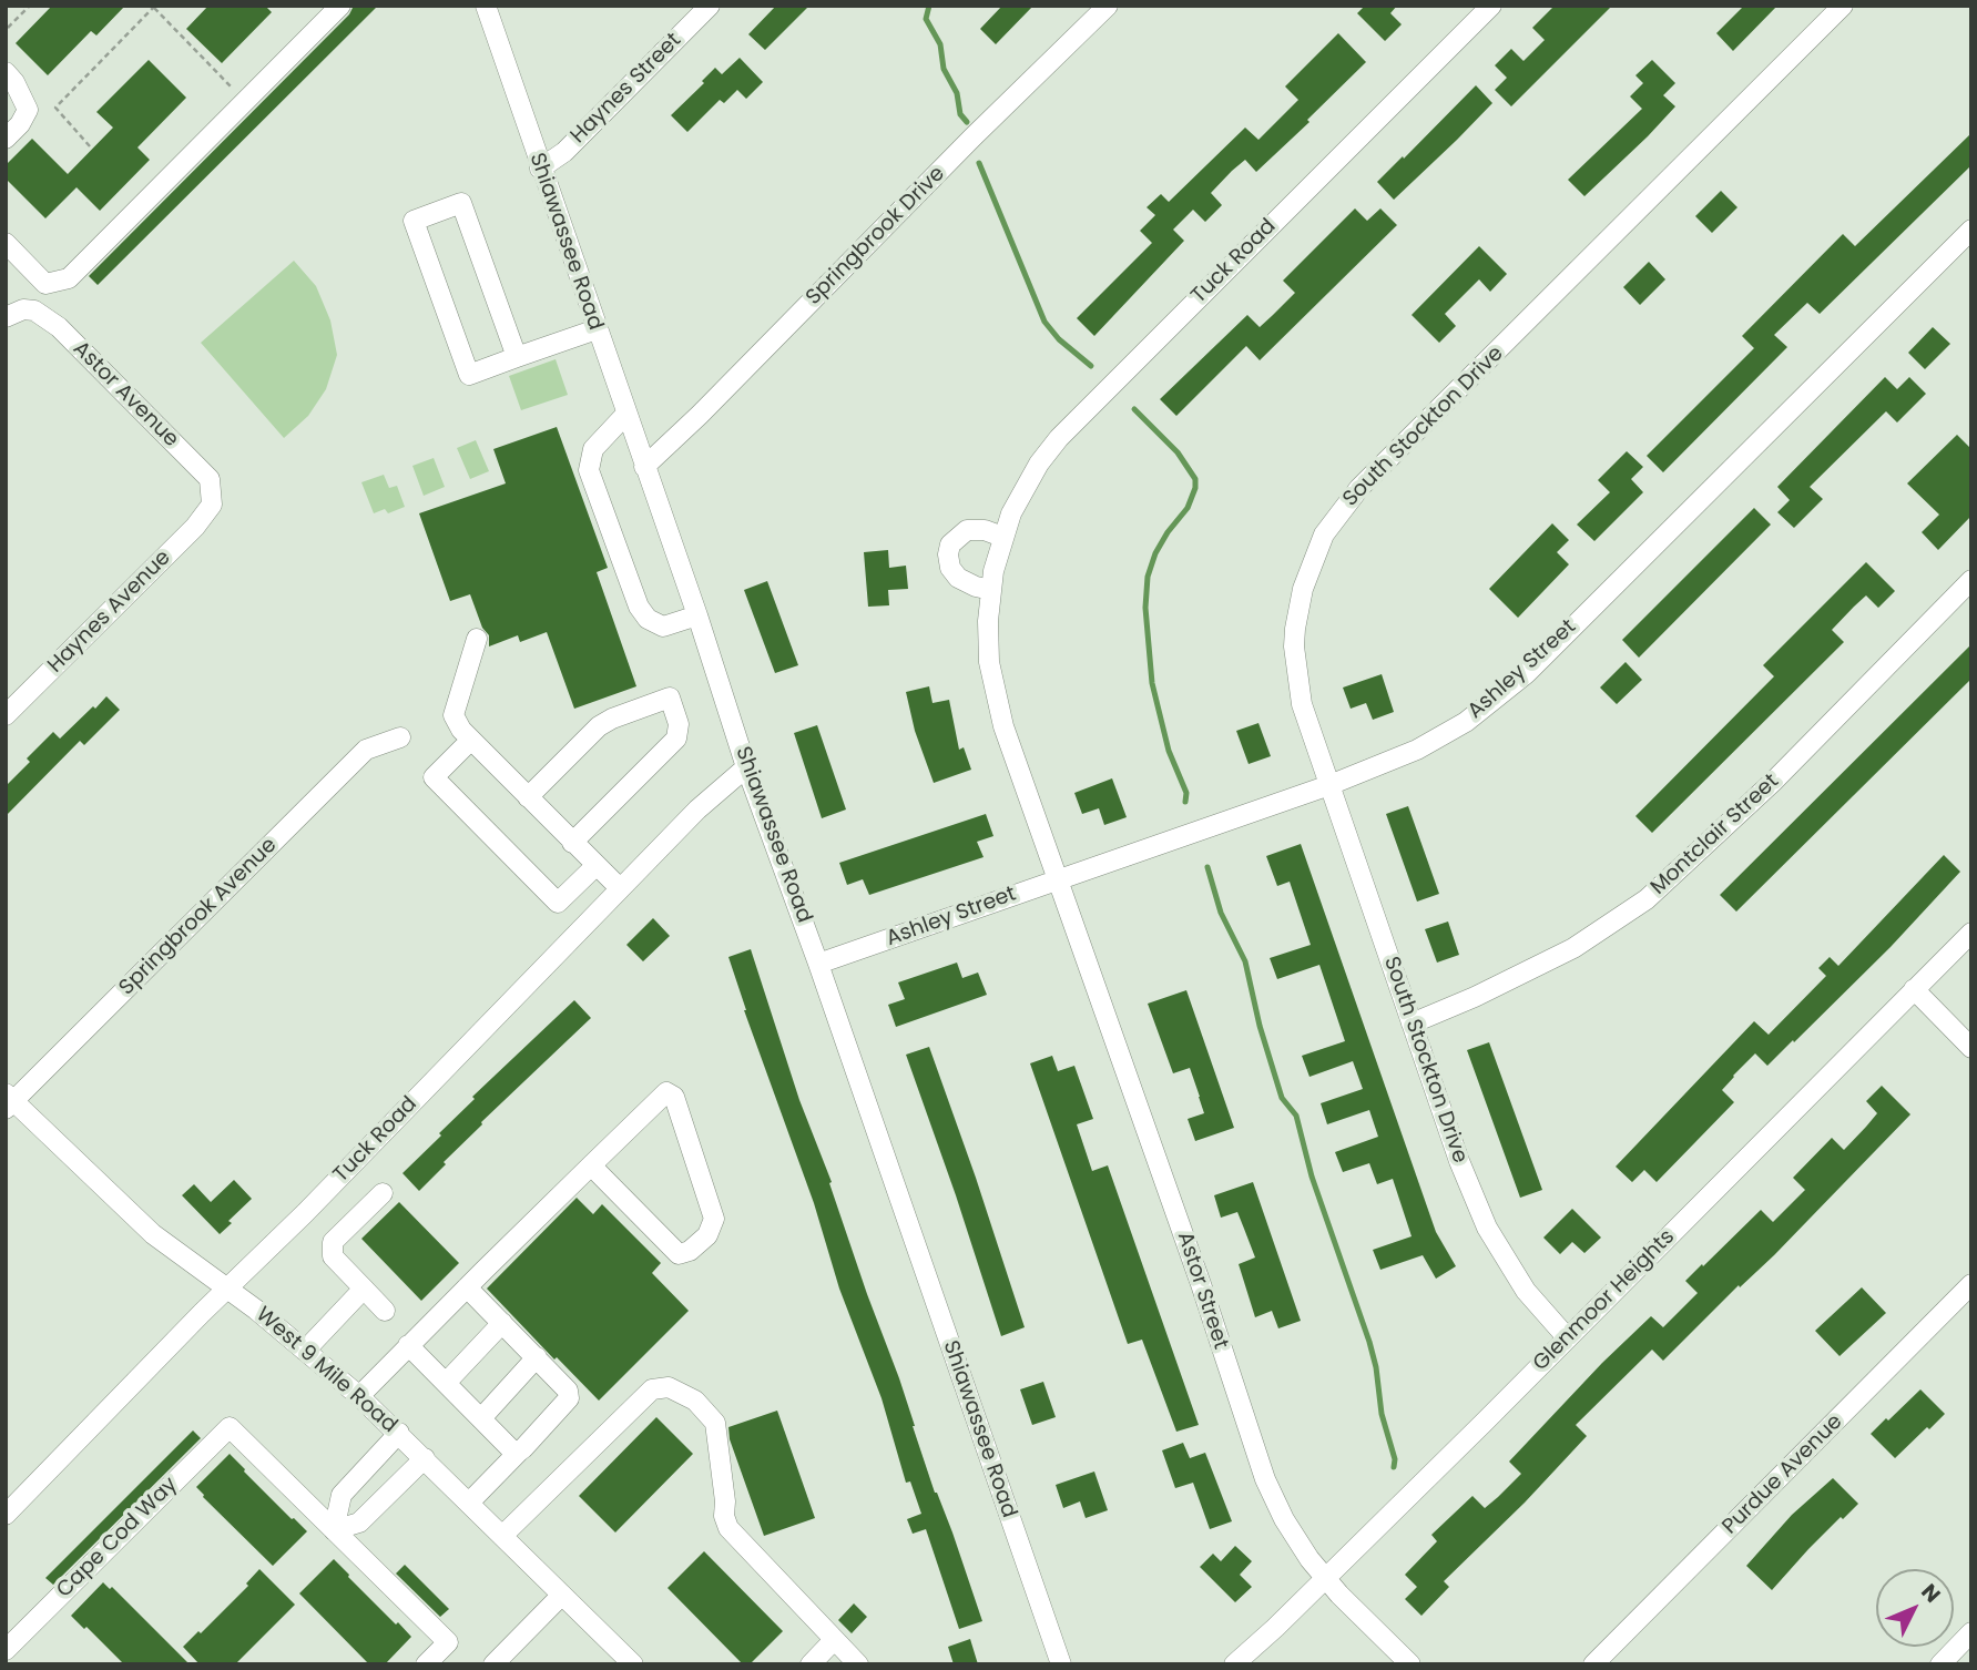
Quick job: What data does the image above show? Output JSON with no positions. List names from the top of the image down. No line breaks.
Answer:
{"streets":{"street":["Haynes Street","Springbrook Drive","Shiawassee Road","Tuck Road","Astor Avenue","South Stockton Drive","Haynes Avenue","Ashley Street","Montclair Street","Springbrook Avenue","Astor Street","Glenmoor Heights","West 9 Mile Road","Purdue Avenue","Cape Cod Way"]},"crossings":[["Haynes Street","Shiawassee Road"],["Springbrook Drive","Shiawassee Road"],["Shiawassee Road","Tuck Road"],["Shiawassee Road","Ashley Street"],["Tuck Road","Ashley Street"],["Tuck Road","Astor Street"],["Tuck Road","West 9 Mile Road"],["Astor Avenue","Haynes Avenue"],["South Stockton Drive","Ashley Street"],["South Stockton Drive","Montclair Street"],["South Stockton Drive","Glenmoor Heights"],["Ashley Street","Astor Street"],["Springbrook Avenue","West 9 Mile Road"],["Astor Street","Glenmoor Heights"]],"north":"top right"}
